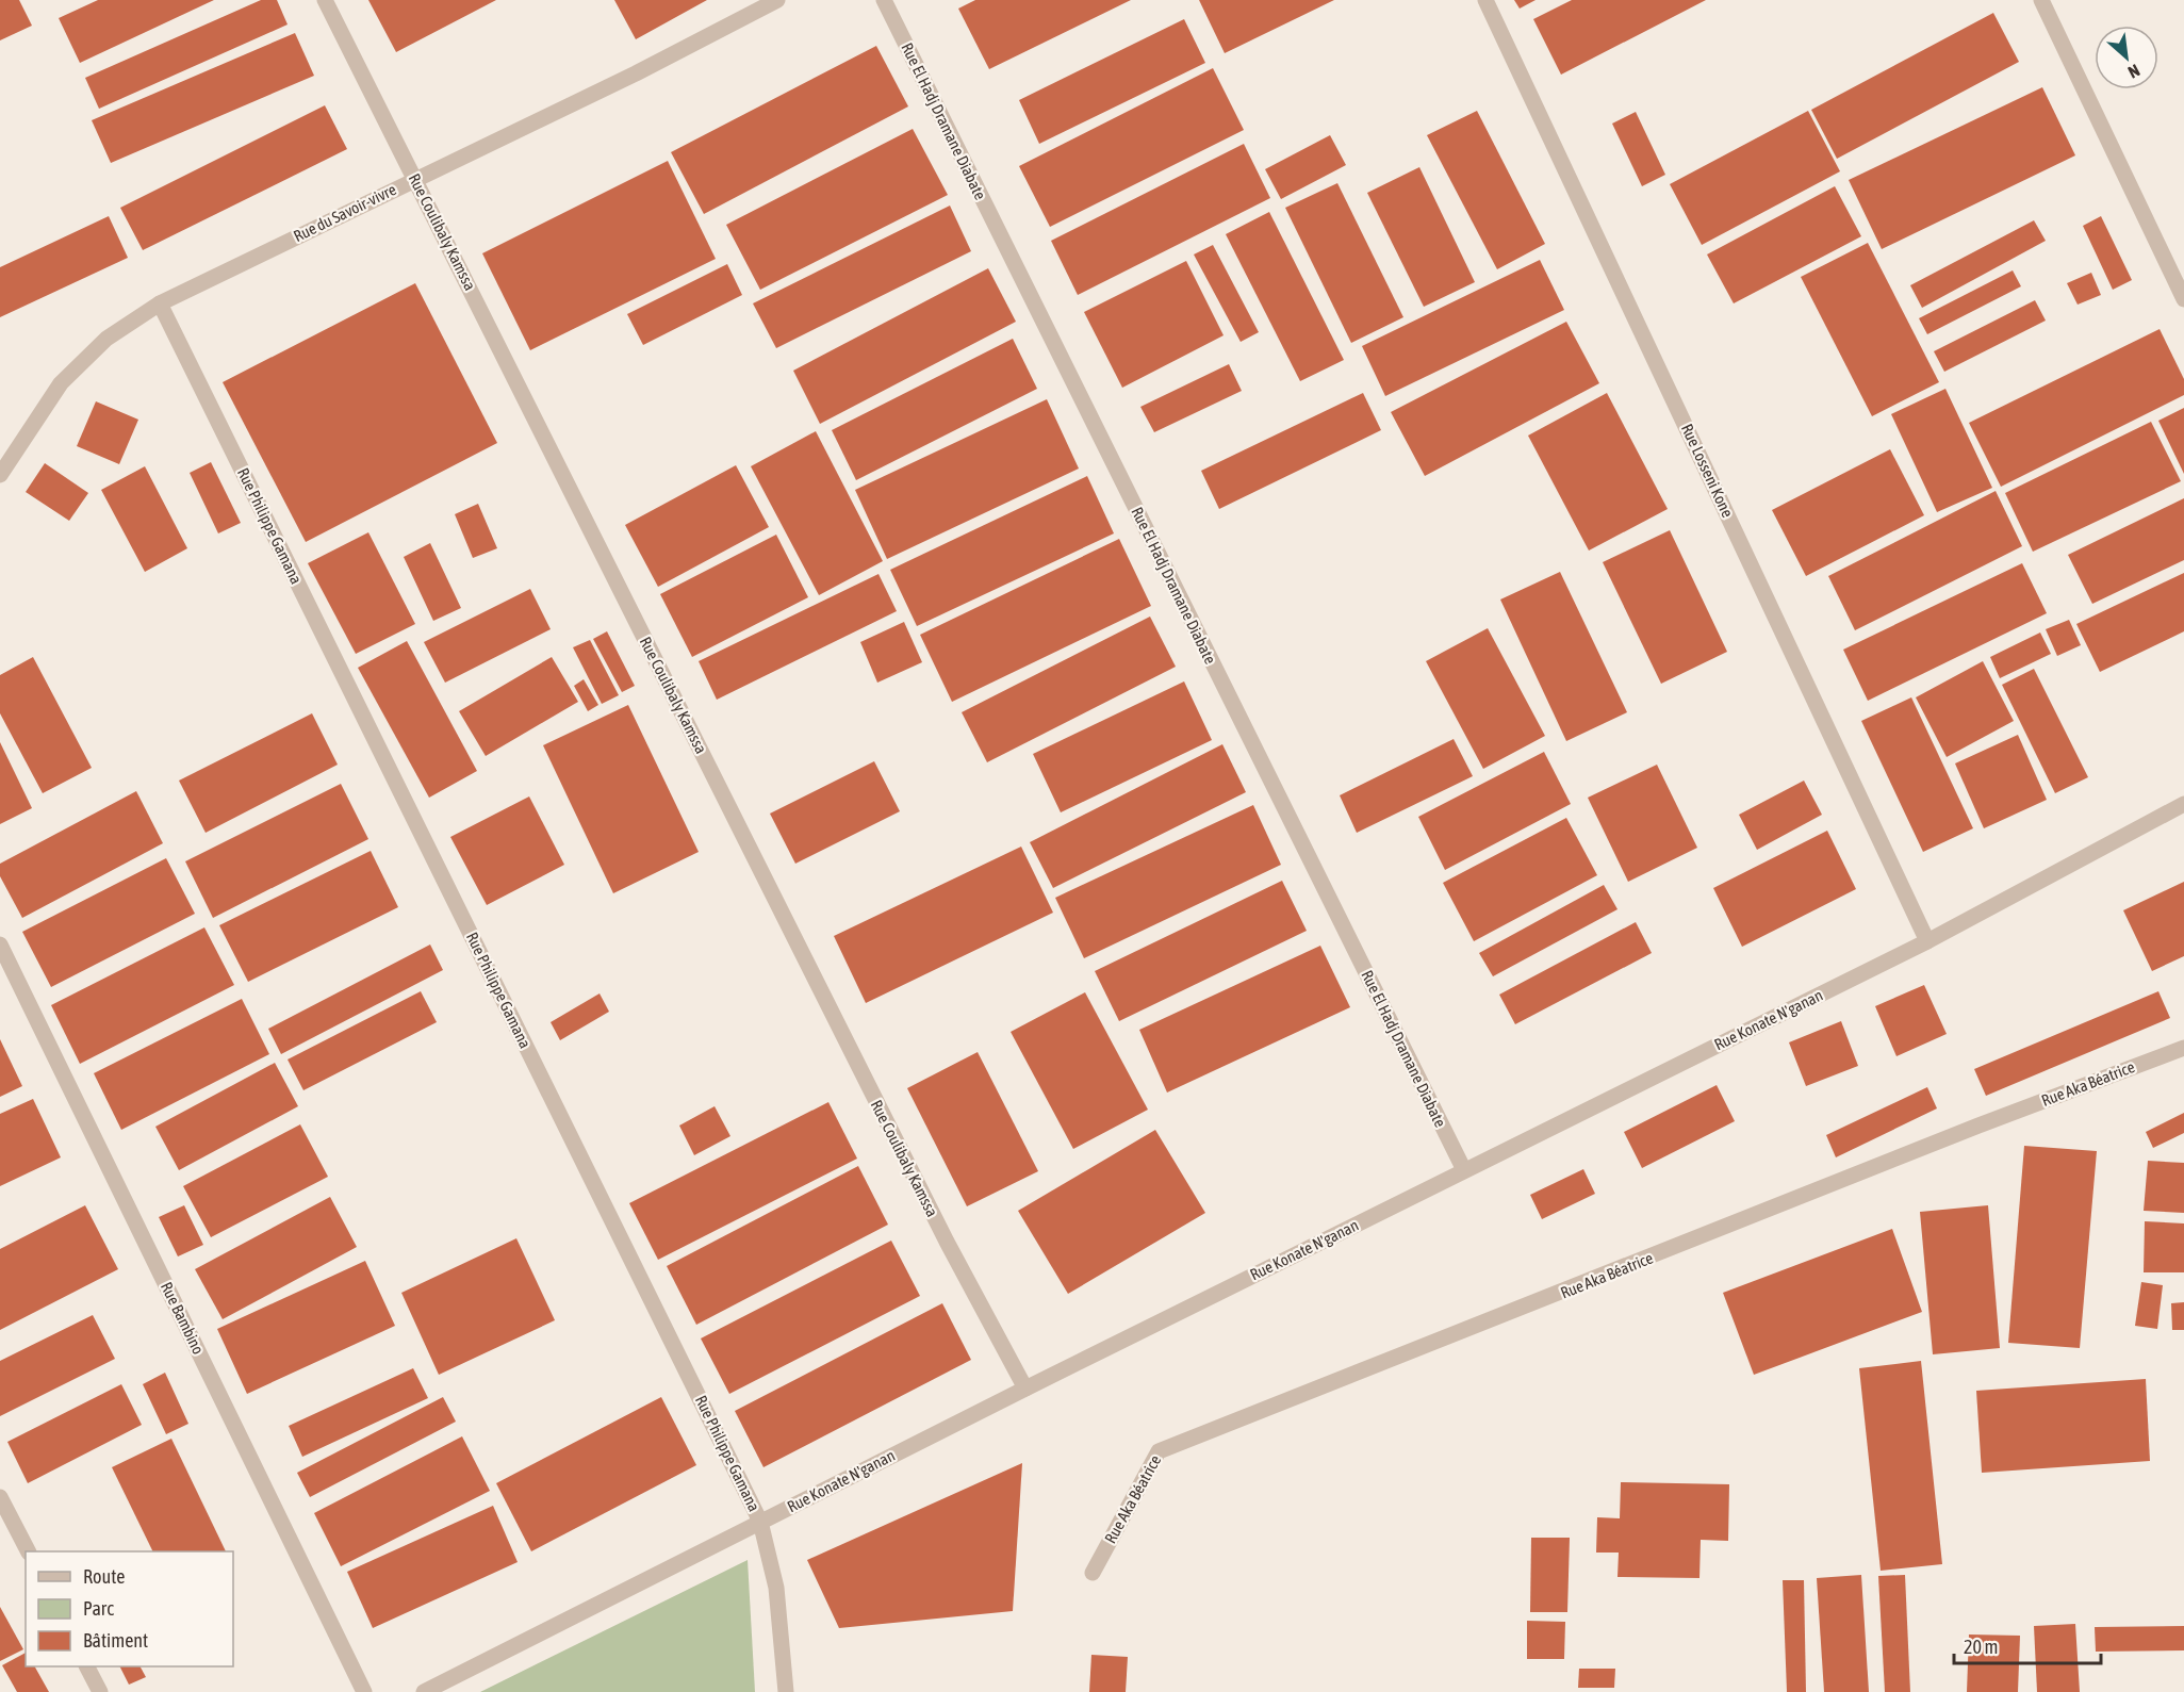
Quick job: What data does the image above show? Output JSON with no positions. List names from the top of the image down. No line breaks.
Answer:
{"streets":{"street":["Rue El Hadj Dramane Diabate","Rue du Savoir-vivre","Rue Coulibaly Kamssa","Rue Losseni Kone","Rue Philippe Gamana","Rue Konate N'ganan","Rue Aka Béatrice","Rue Bambino"]},"crossings":[["Rue El Hadj Dramane Diabate","Rue Konate N'ganan"],["Rue du Savoir-vivre","Rue Coulibaly Kamssa"],["Rue du Savoir-vivre","Rue Philippe Gamana"],["Rue Coulibaly Kamssa","Rue Konate N'ganan"],["Rue Losseni Kone","Rue Konate N'ganan"],["Rue Philippe Gamana","Rue Konate N'ganan"]],"legend":["Route","Parc","Bâtiment"],"scale_bar":"20 m","north":"bottom right"}
